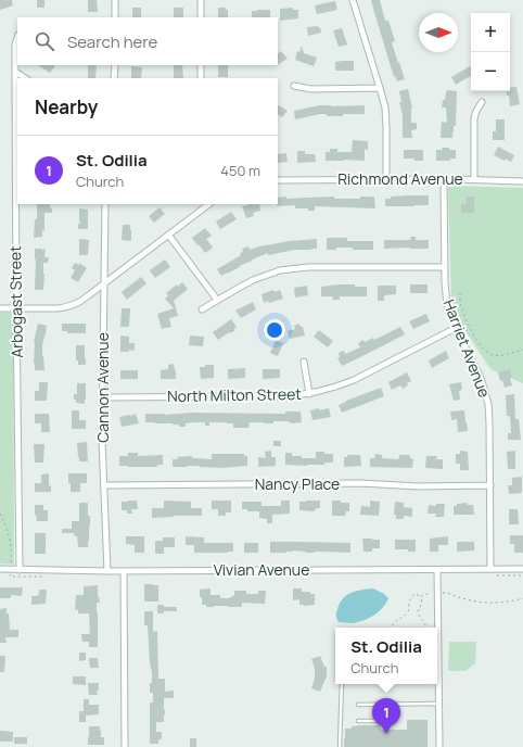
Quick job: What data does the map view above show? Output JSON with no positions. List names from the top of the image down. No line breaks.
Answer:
{"streets":{"street":["Richmond Avenue","Arbogast Street","Harriet Avenue","Cannon Avenue","North Milton Street","Nancy Place","Vivian Avenue"]},"crossings":[["Richmond Avenue","Harriet Avenue"],["Arbogast Street","Vivian Avenue"],["Harriet Avenue","North Milton Street"],["Harriet Avenue","Nancy Place"],["Harriet Avenue","Vivian Avenue"],["Cannon Avenue","North Milton Street"],["Cannon Avenue","Nancy Place"],["Cannon Avenue","Vivian Avenue"]],"north":"right","page":{"map_buttons":["+","−"],"search":"Search here","heading":"Nearby","list":[{"mark":"1","name":"St. Odilia","note":"Church","value":"450 m"}],"popup":["St. Odilia","Church"],"pins":"1"}}
